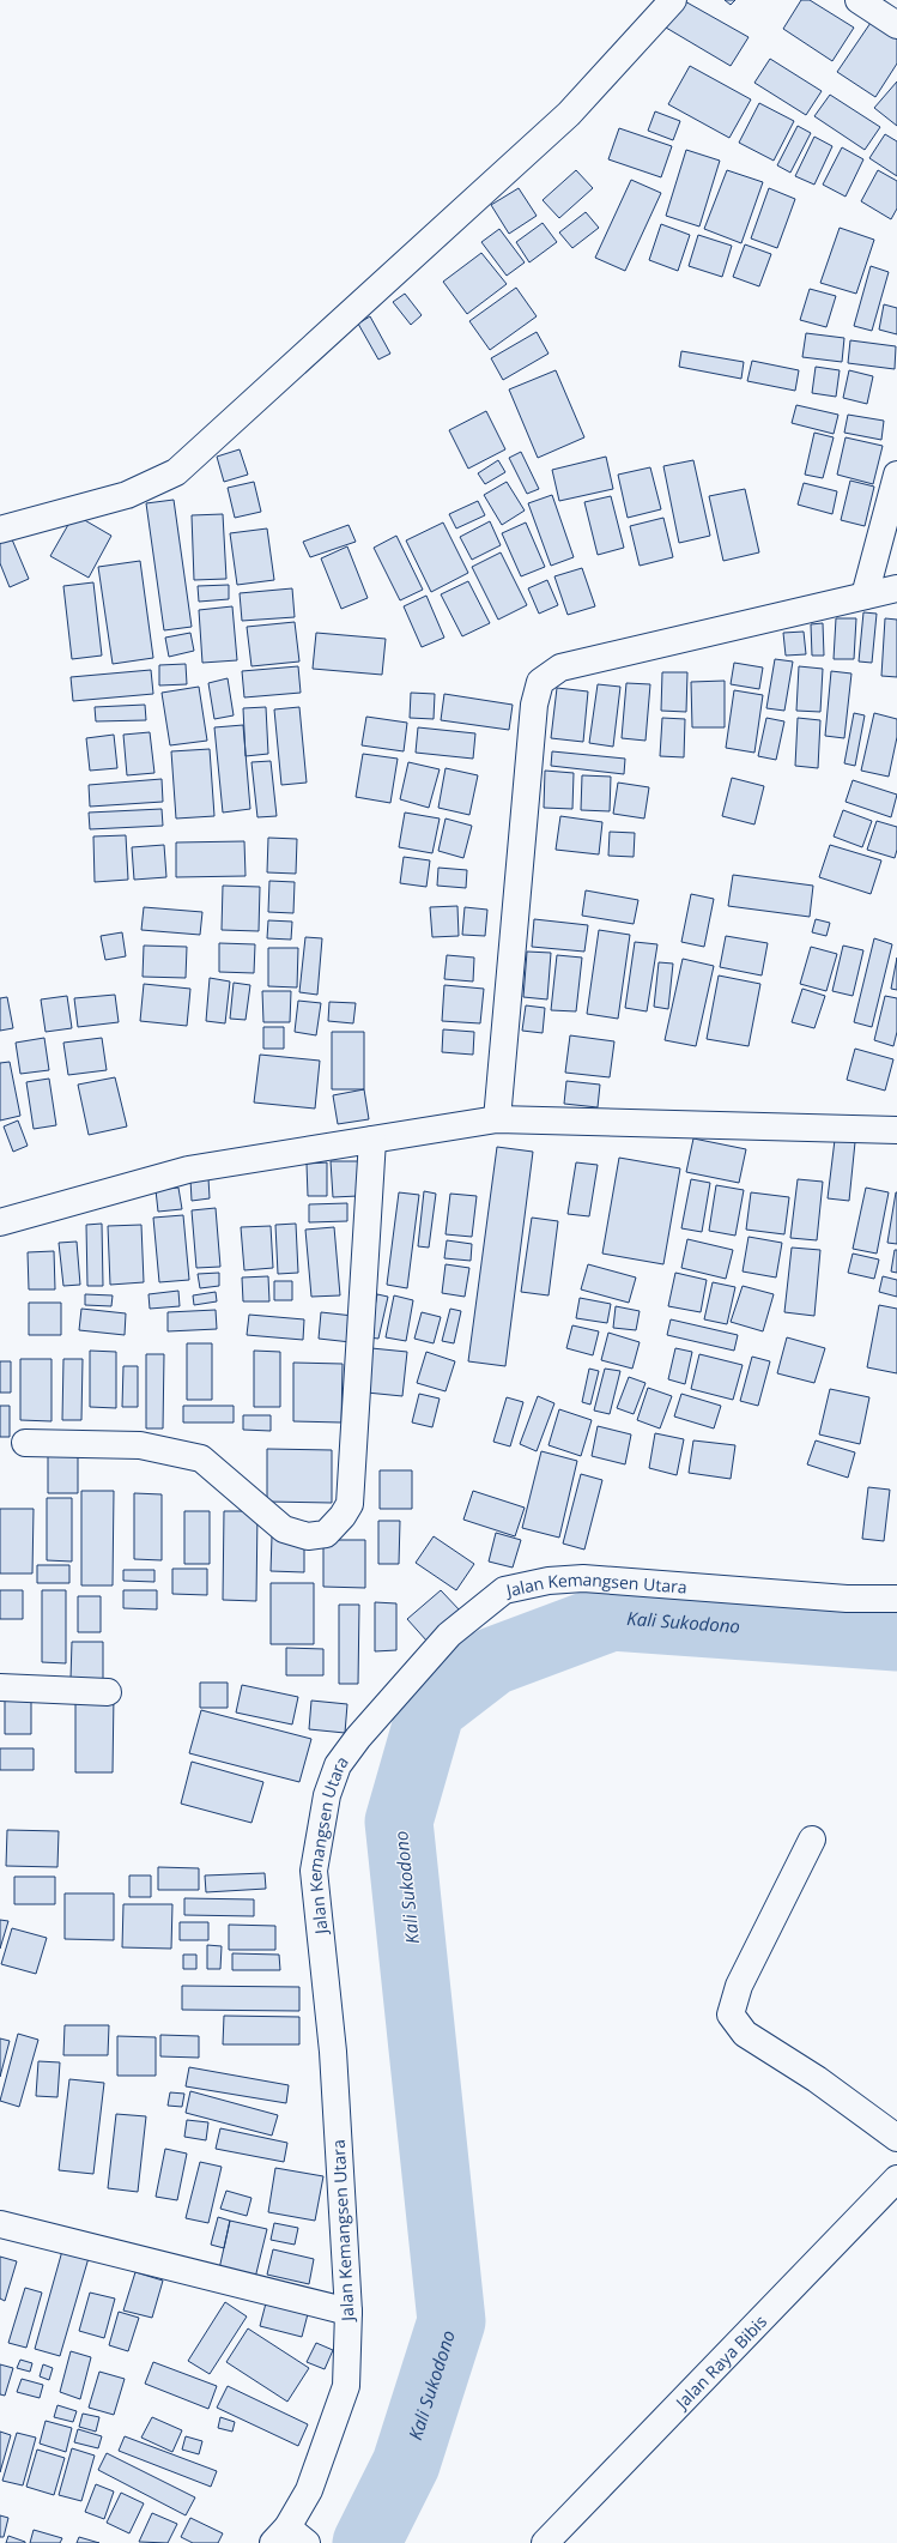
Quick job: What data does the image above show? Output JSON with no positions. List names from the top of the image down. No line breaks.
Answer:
{"streets":{"street":["Jalan Kemangsen Utara","Jalan Raya Bibis"]},"water":["Kali Sukodono"]}
